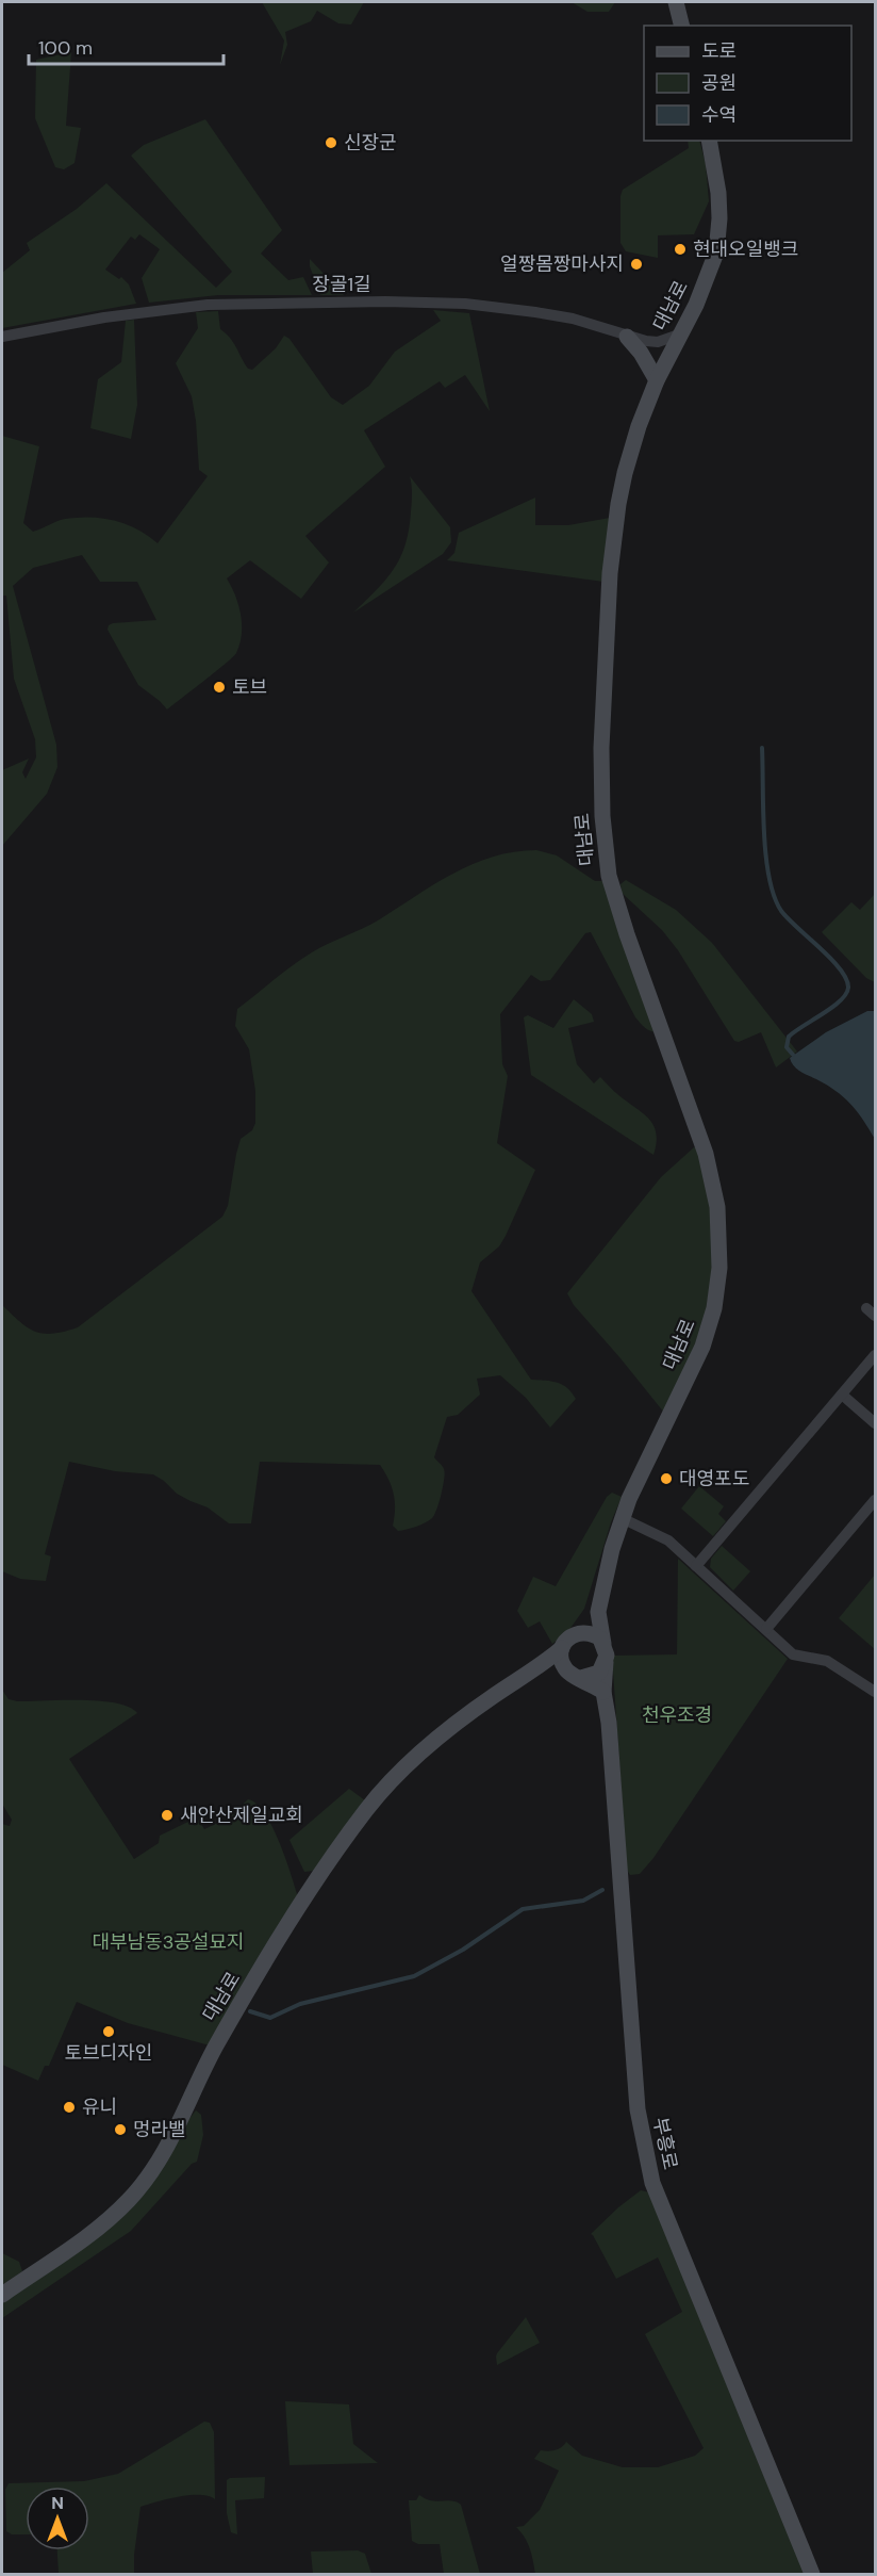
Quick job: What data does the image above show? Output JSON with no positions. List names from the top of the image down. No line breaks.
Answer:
{"streets":{"street":["장골1길","대남로","부흥로"]},"crossings":[["장골1길","대남로"],["대남로","부흥로"]],"parks":["천우조경","대부남동3공설묘지"],"places":["신장군","현대오일뱅크","얼짱몸짱마사지","토브","대영포도","새안산제일교회","토브디자인","유니","멍라밸"],"legend":["도로","공원","수역"],"scale_bar":"100 m","north":"top"}
